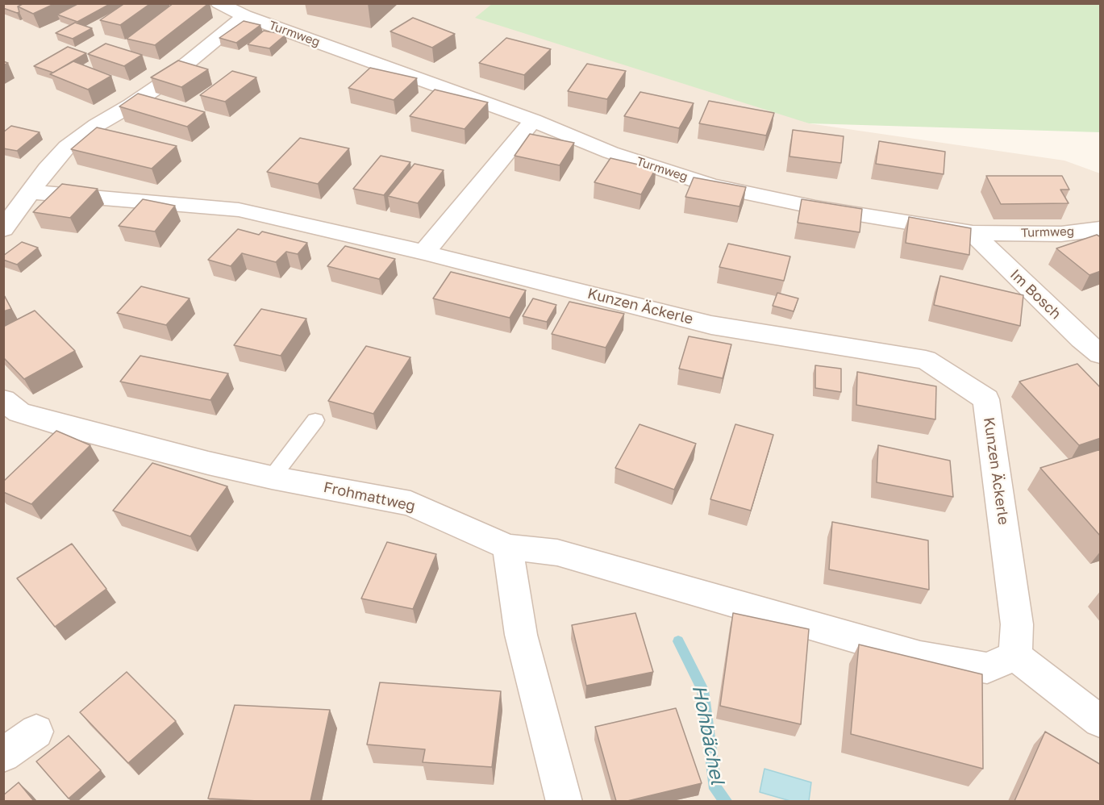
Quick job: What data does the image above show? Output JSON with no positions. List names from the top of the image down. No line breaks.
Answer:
{"streets":{"street":["Turmweg","Im Bosch","Kunzen Äckerle","Frohmattweg"]},"crossings":[["Turmweg","Im Bosch"]],"water":["Hohbächel"]}
